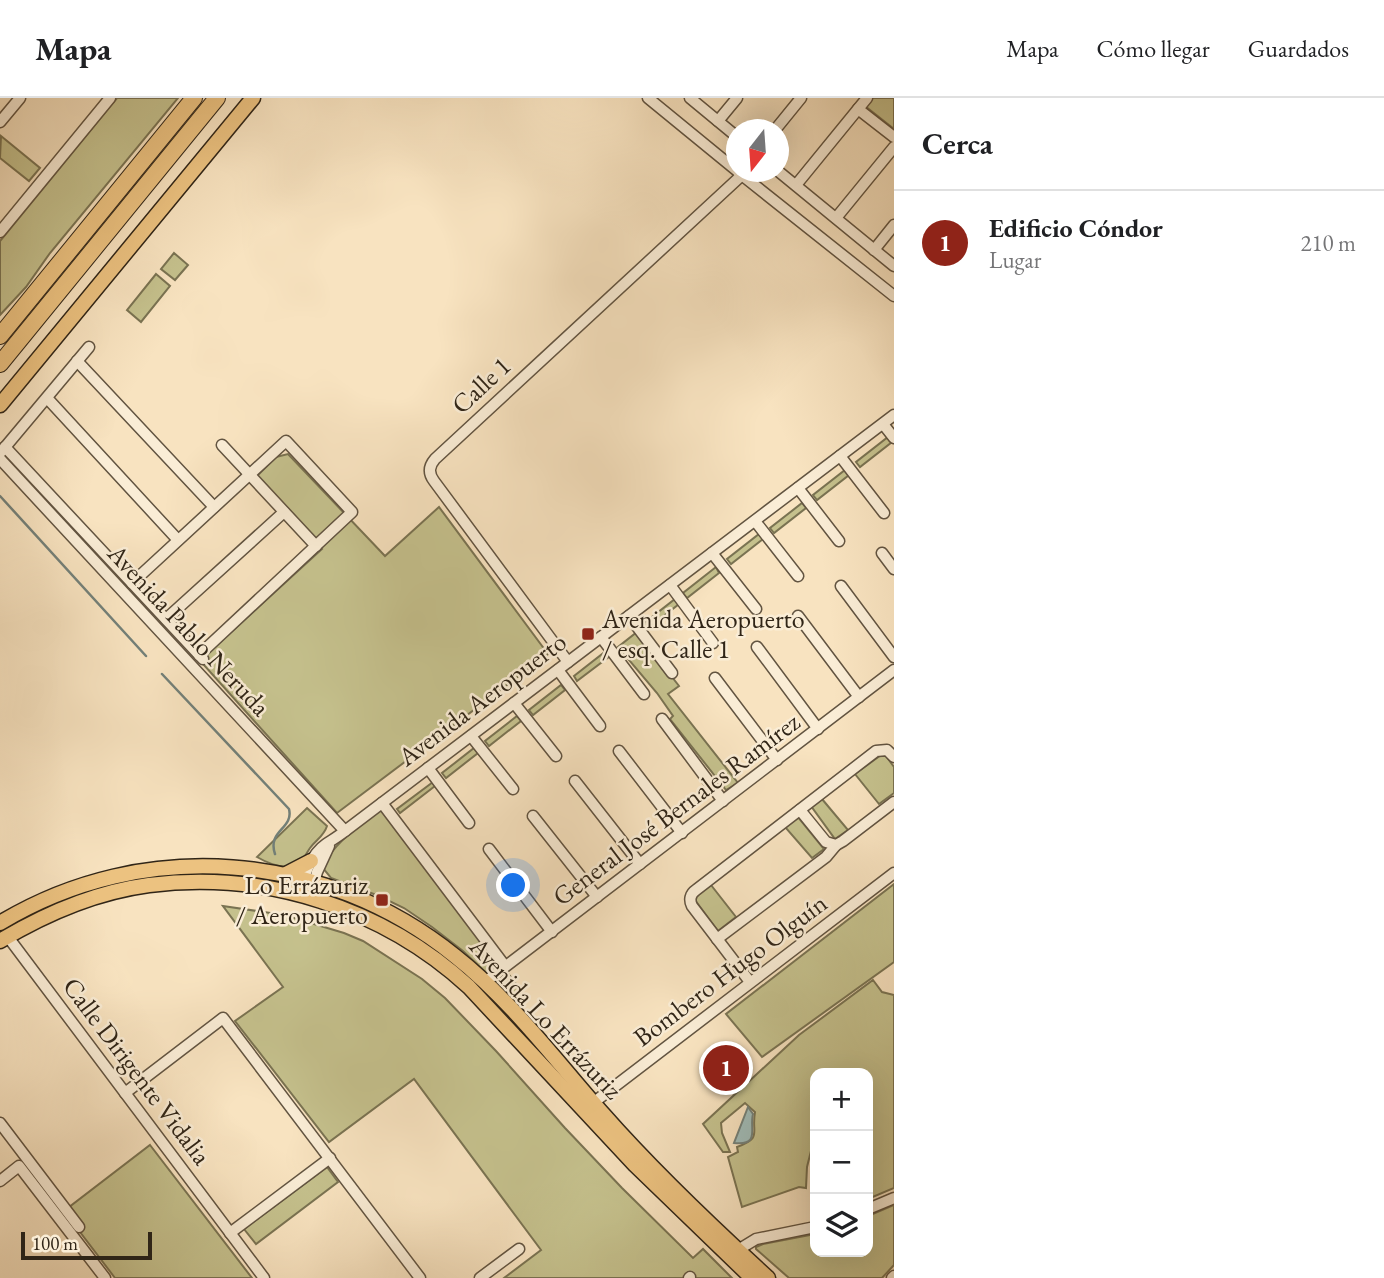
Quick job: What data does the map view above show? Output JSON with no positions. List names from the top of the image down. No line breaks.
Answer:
{"streets":{"main road":["Avenida Lo Errázuriz"],"street":["Calle 1","Avenida Pablo Neruda","Avenida Aeropuerto","General José Bernales Ramírez","Bombero Hugo Olguín","Calle Dirigente Vidalia"]},"crossings":[["Calle 1","Avenida Aeropuerto"],["Avenida Pablo Neruda","Avenida Aeropuerto"],["Avenida Aeropuerto","Avenida Lo Errázuriz"],["General José Bernales Ramírez","Avenida Lo Errázuriz"],["Bombero Hugo Olguín","Avenida Lo Errázuriz"],["Avenida Lo Errázuriz","Calle Dirigente Vidalia"]],"places":{"transit":["Avenida Aeropuerto / esq. Calle 1","Lo Errázuriz / Aeropuerto"]},"scale_bar":"100 m","north":"bottom","page":{"header":"Mapa","nav":["Mapa","Cómo llegar","Guardados"],"heading":"Cerca","list":[{"mark":"1","name":"Edificio Cóndor","note":"Lugar","value":"210 m"}],"pins":"1","map_buttons":["+","−"],"scale":"100 m"}}
